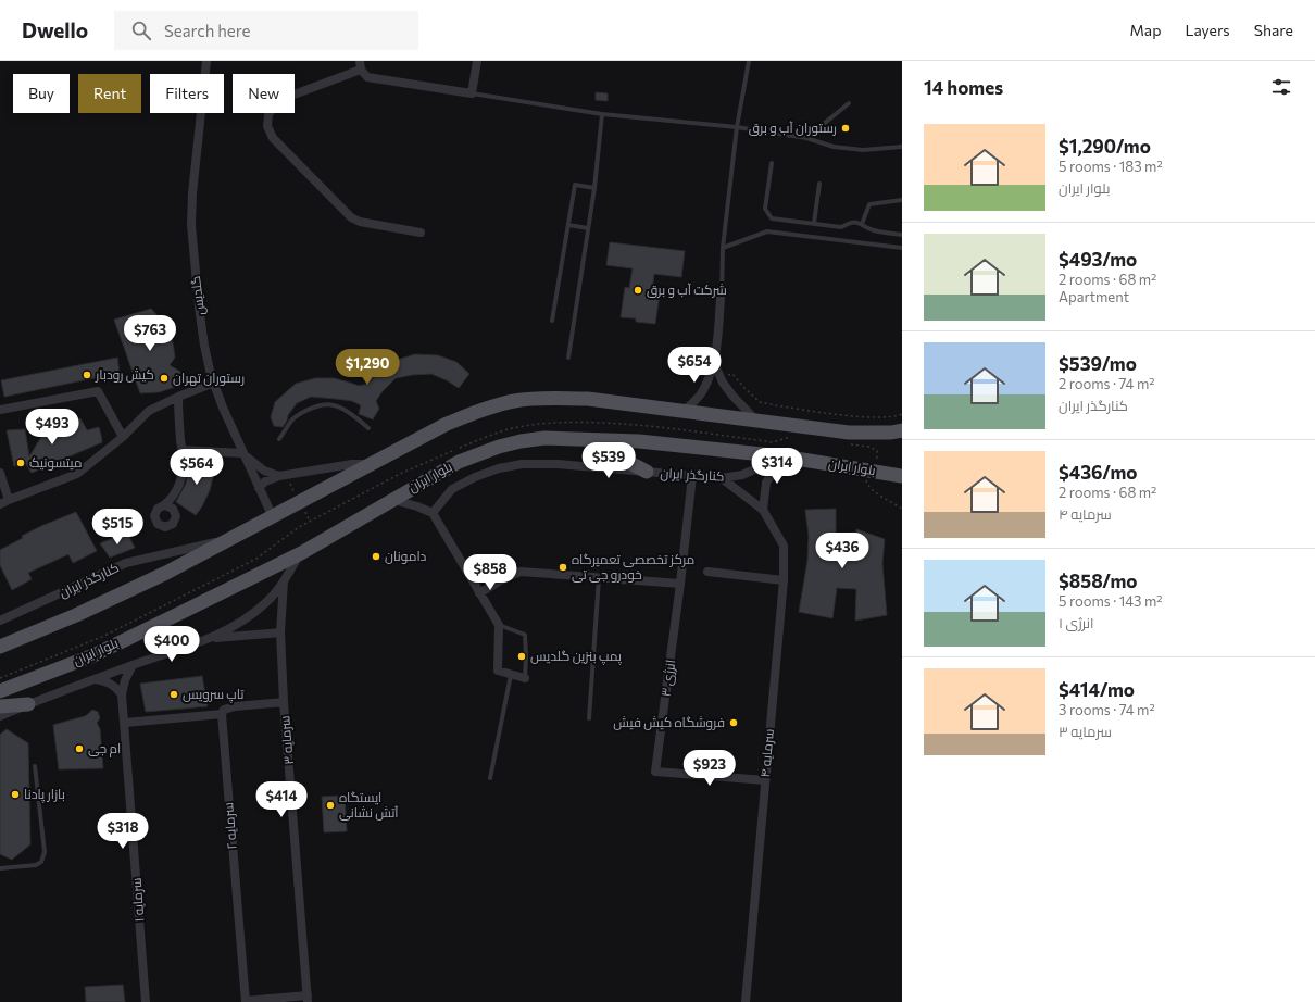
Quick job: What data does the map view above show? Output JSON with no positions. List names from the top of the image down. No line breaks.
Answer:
{"streets":{"main road":["بلوار ایران"],"street":["گلدیس","کنارگذر ایران","انرژی ۳","سرمایه ۳","سرمایه ۴","سرمایه ۲","سرمایه ۱"]},"crossings":[["بلوار ایران","کنارگذر ایران"],["کنارگذر ایران","انرژی ۳"],["انرژی ۳","سرمایه ۴"]],"places":["رستوران آب و برق","شرکت آب و برق","کیش رودبار","رستوران تهران","میتسونیک","دامونان","مرکز تخصصی تعمیرگاه خودرو جی تی","پمپ بنزین گلدیس","تاپ سرویس","فروشگاه کیش فیش","ام جی","بازار پادنا","ایستگاه آتش نشانی"],"page":{"header":"Dwello","search":"Search here","nav":["Map","Layers","Share"],"heading":"14 homes","chip":["Buy","Rent","Filters","New"],"list":[{"name":"$1,290/mo","note":"5 rooms · 183 m² · بلوار ایران"},{"name":"$493/mo","note":"2 rooms · 68 m² · Apartment"},{"name":"$539/mo","note":"2 rooms · 74 m² · کنارگذر ایران"},{"name":"$436/mo","note":"2 rooms · 68 m² · سرمایه ۴"},{"name":"$858/mo","note":"5 rooms · 143 m² · انرژی ۱"},{"name":"$414/mo","note":"3 rooms · 74 m² · سرمایه ۳"}],"price":["$763","$654","$1,290","$493","$539","$314","$564","$515","$436","$858","$400","$923","$414","$318"]}}
